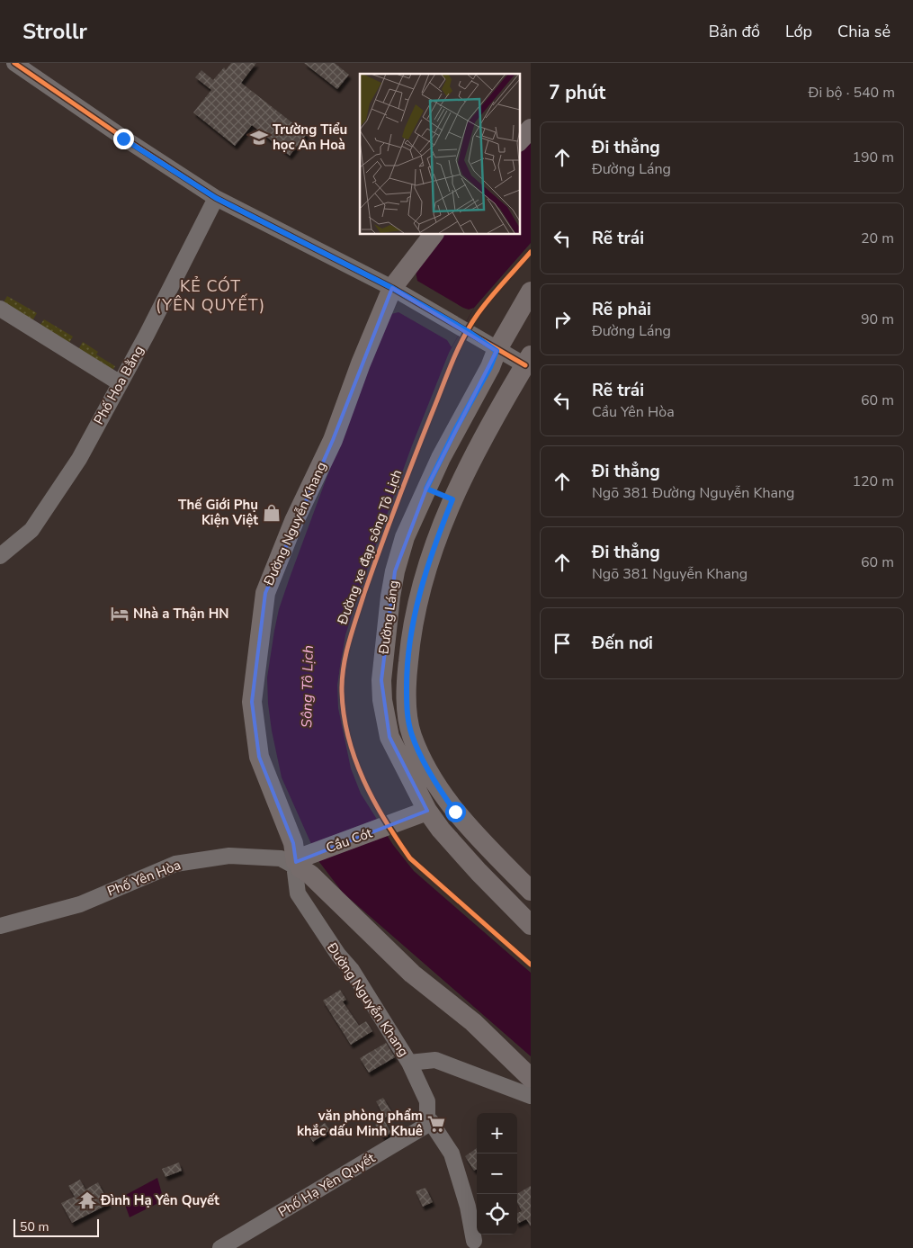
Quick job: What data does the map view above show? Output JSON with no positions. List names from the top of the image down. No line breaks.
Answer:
{"streets":{"main road":["Đường Nguyễn Khang","Đường Láng","Cầu Cót"],"street":["Phố Hoa Bằng","Phố Yên Hòa","Phố Hạ Yên Quyết"],"cycle path":["Đường xe đạp sông Tô Lịch"]},"crossings":[["Đường Nguyễn Khang","Cầu Cót"],["Đường Nguyễn Khang","Phố Yên Hòa"],["Đường Láng","Cầu Cót"],["Cầu Cót","Phố Yên Hòa"]],"districts":["KẺ CÓT (YÊN QUYẾT)"],"water":["Sông Tô Lịch"],"places":{"school or university":["Trường Tiểu học An Hoà"],"shop":["Thế Giới Phụ Kiện Việt"],"hotel":["Nhà a Thận HN"],"supermarket":["văn phòng phẩm khắc dấu Minh Khuê"],"temple":["Đình Hạ Yên Quyết"]},"scale_bar":"50 m","page":{"header":"Strollr","nav":["Bản đồ","Lớp","Chia sẻ"],"heading":["7 phút","Đi bộ · 540 m"],"list":[["Đi thẳng","Đường Láng","190 m"],["Rẽ trái","20 m"],["Rẽ phải","Đường Láng","90 m"],["Rẽ trái","Cầu Yên Hòa","60 m"],["Đi thẳng","Ngõ 381 Đường Nguyễn Khang","120 m"],["Đi thẳng","Ngõ 381 Nguyễn Khang","60 m"],"Đến nơi"],"map_buttons":["+","−"],"scale":"50 m"}}
